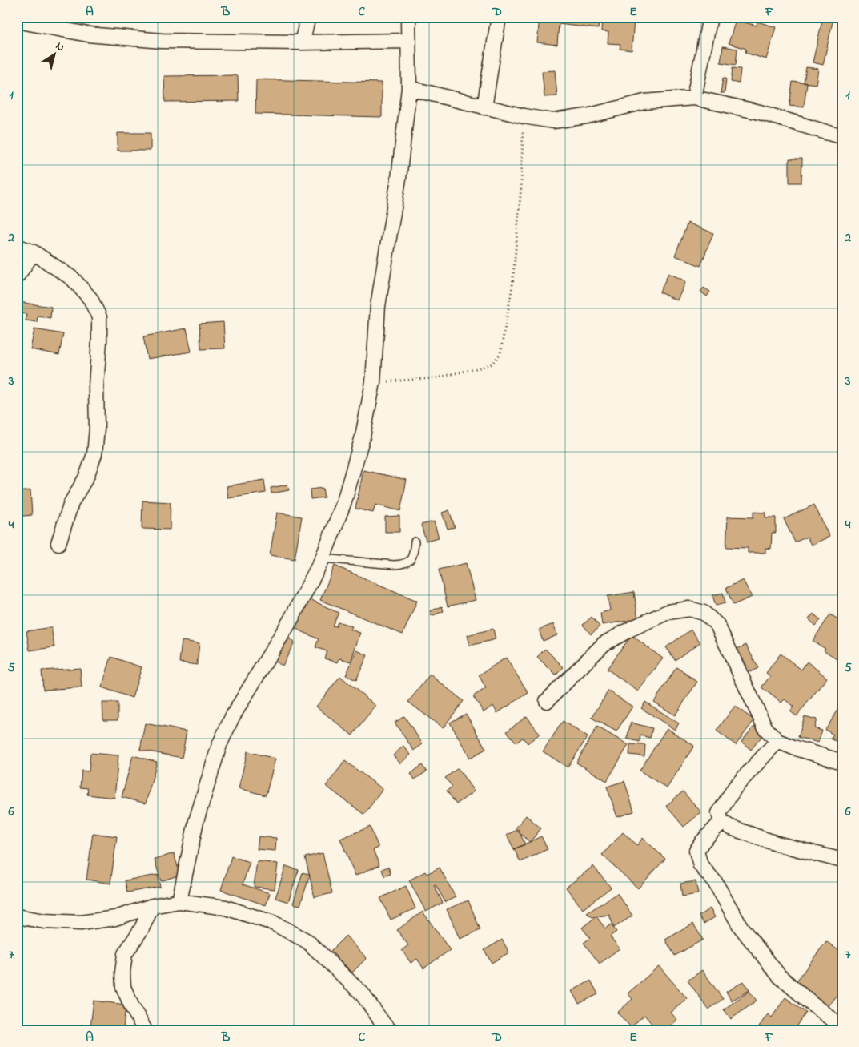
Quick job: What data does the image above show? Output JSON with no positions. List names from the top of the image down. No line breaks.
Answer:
{"north":"top right","grid":{"columns":["A","B","C","D","E","F"],"rows":["1","2","3","4","5","6","7"]}}
